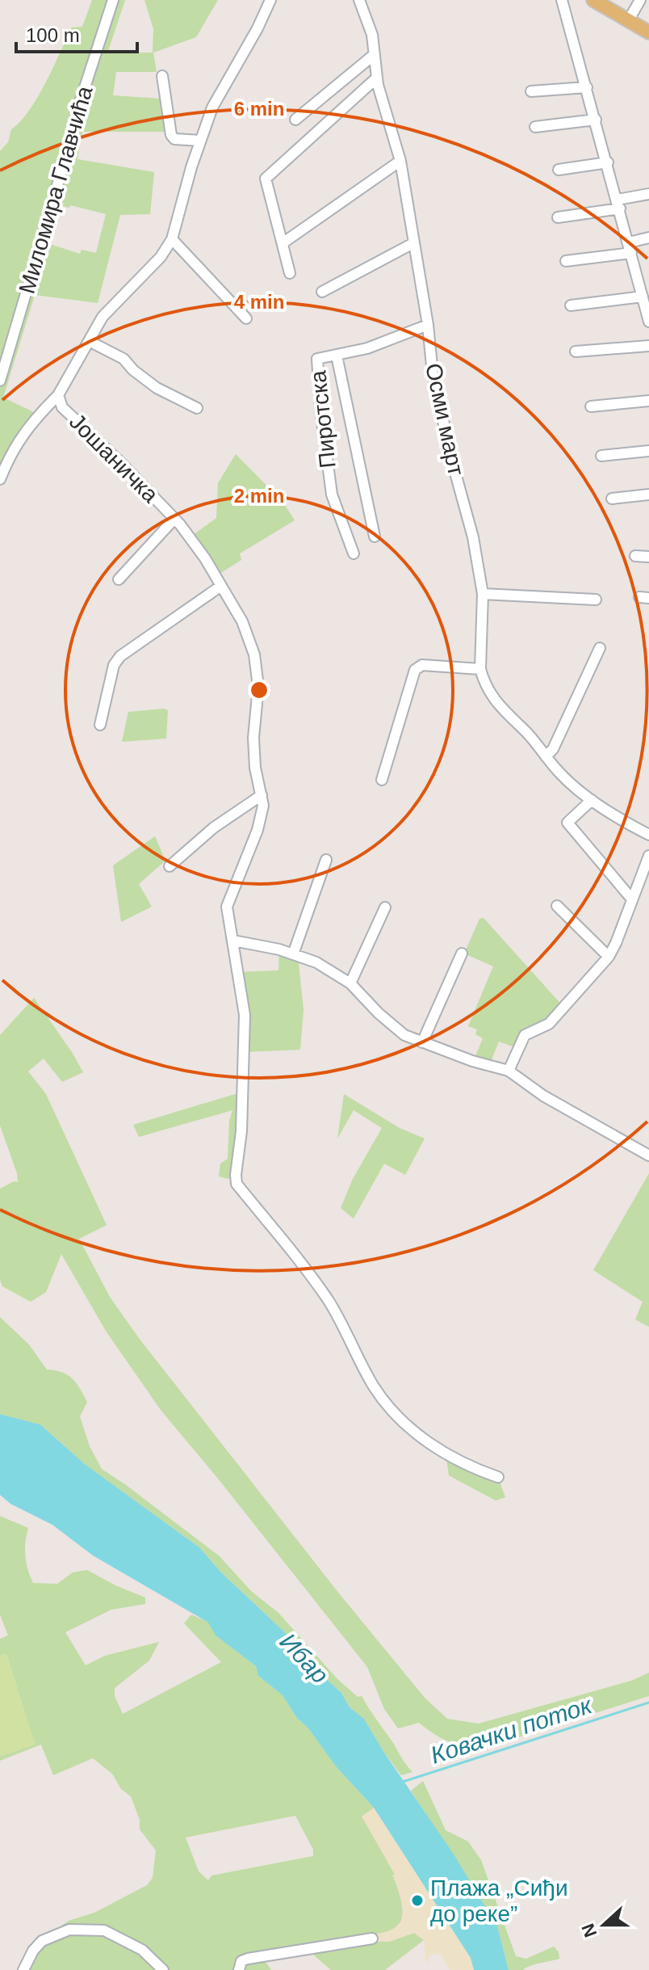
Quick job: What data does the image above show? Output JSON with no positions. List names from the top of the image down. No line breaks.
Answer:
{"streets":{"street":["Миломира Главчића","Пиротска","Осми март","Јошаничка"]},"crossings":[["Пиротска","Осми март"]],"water":["Ибар","Ковачки поток"],"places":["Плажа „Сиђи до реке”"],"scale_bar":"100 m","north":"left","rings":["6 min","4 min","2 min"]}
